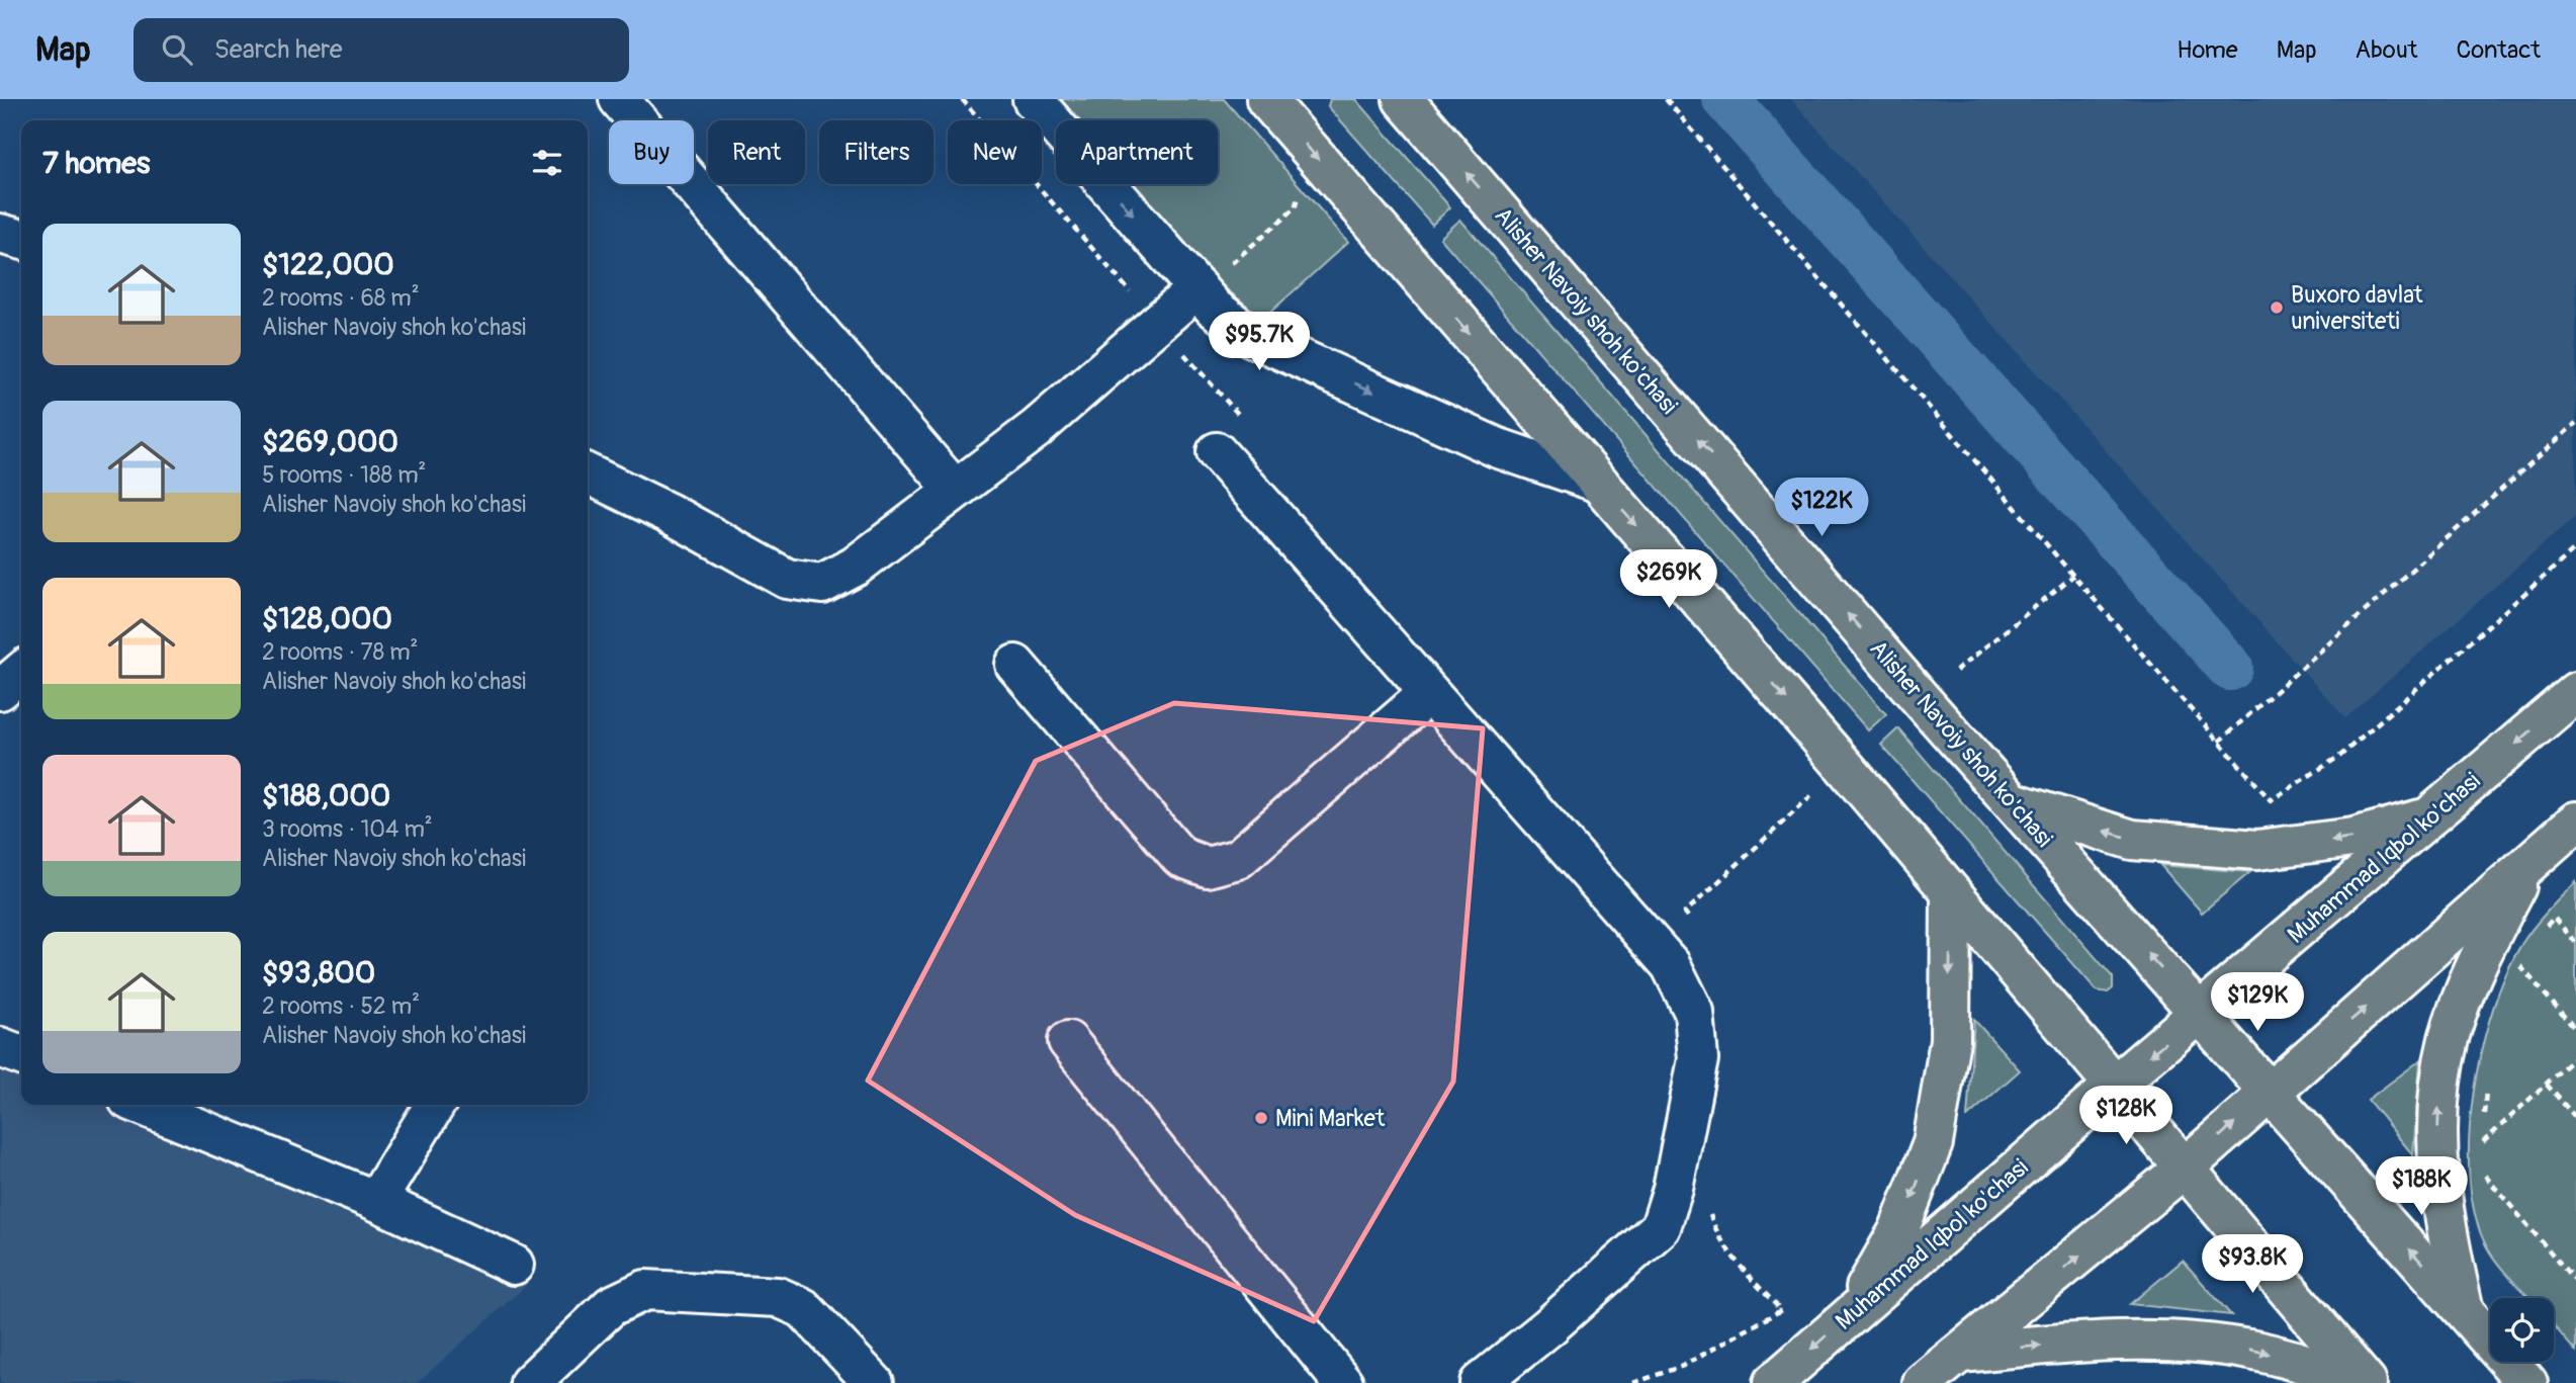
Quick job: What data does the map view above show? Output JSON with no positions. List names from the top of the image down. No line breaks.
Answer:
{"streets":{"main road":["Alisher Navoiy shoh ko'chasi","Muhammad Iqbol ko'chasi"]},"crossings":[["Alisher Navoiy shoh ko'chasi","Muhammad Iqbol ko'chasi"]],"places":["Buxoro davlat universiteti","Mini Market"],"page":{"header":"Map","search":"Search here","nav":["Home","Map","About","Contact"],"chip":["Buy","Rent","Filters","New","Apartment"],"heading":"7 homes","list":[{"name":"$122,000","note":"2 rooms · 68 m² · Alisher Navoiy shoh ko'chasi"},{"name":"$269,000","note":"5 rooms · 188 m² · Alisher Navoiy shoh ko'chasi"},{"name":"$128,000","note":"2 rooms · 78 m² · Alisher Navoiy shoh ko'chasi"},{"name":"$188,000","note":"3 rooms · 104 m² · Alisher Navoiy shoh ko'chasi"},{"name":"$93,800","note":"2 rooms · 52 m² · Alisher Navoiy shoh ko'chasi"}],"price":["$95.7K","$122K","$269K","$129K","$128K","$188K","$93.8K"]}}
